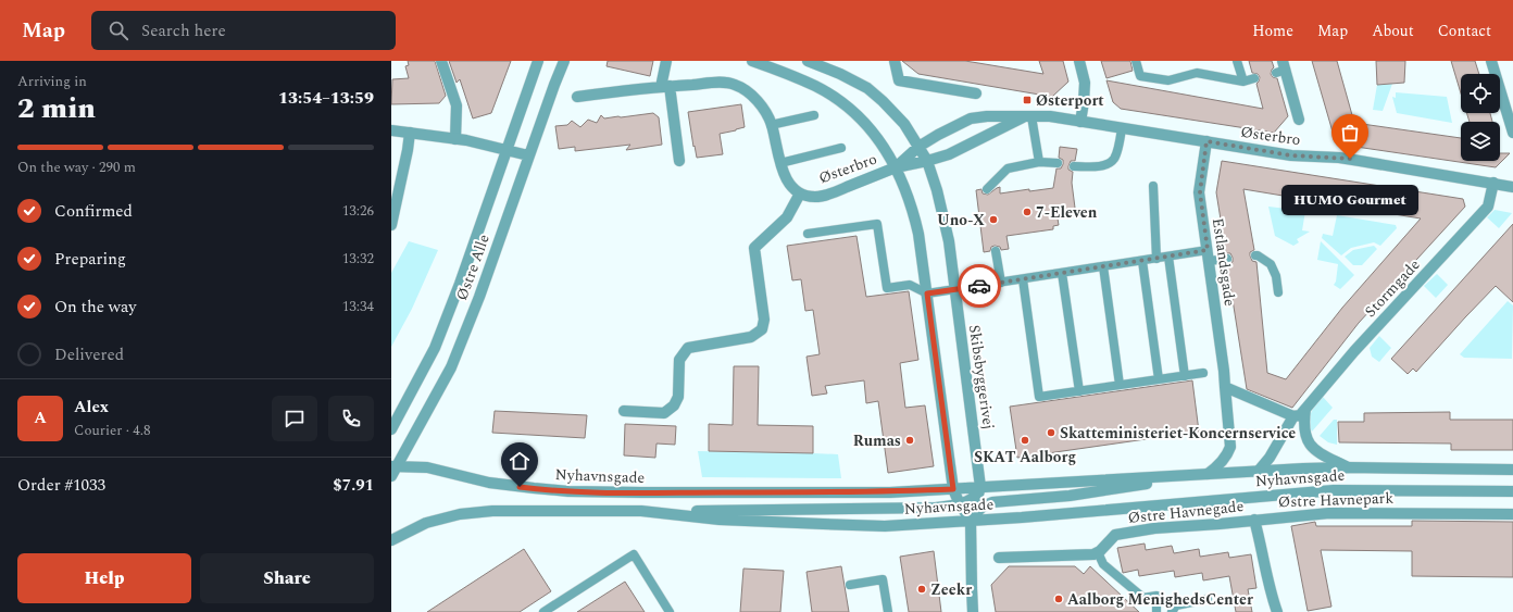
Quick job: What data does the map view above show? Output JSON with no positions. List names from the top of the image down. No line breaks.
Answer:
{"streets":{"street":["Østerbro","Estlandsgade","Østre Alle","Stormgade","Skibsbyggerivej","Nyhavnsgade","Østre Havnepark","Østre Havnegade"]},"crossings":[["Østerbro","Estlandsgade"],["Østerbro","Stormgade"],["Østerbro","Skibsbyggerivej"],["Estlandsgade","Nyhavnsgade"],["Østre Alle","Nyhavnsgade"],["Stormgade","Nyhavnsgade"],["Skibsbyggerivej","Nyhavnsgade"],["Østre Havnepark","Østre Havnegade"]],"places":{"transit":["Østerport"],"other":["HUMO Gourmet","7-Eleven","Uno-X","Skatteministeriet-Koncernservice","Rumas","SKAT Aalborg","Zeekr","Aalborg MenighedsCenter"]},"page":{"header":"Map","search":"Search here","nav":["Home","Map","About","Contact"],"heading":["2 min","Arriving in","13:54–13:59"],"panel":["Alex","Courier · 4.8","Order #1033","$7.91"],"bar":"On the way · 290 m","bubble":"HUMO Gourmet","list":[["Confirmed","13:26"],["Preparing","13:32"],["On the way","13:34"],"Delivered"],"round":"A","buttons":["Help","Share"]}}
